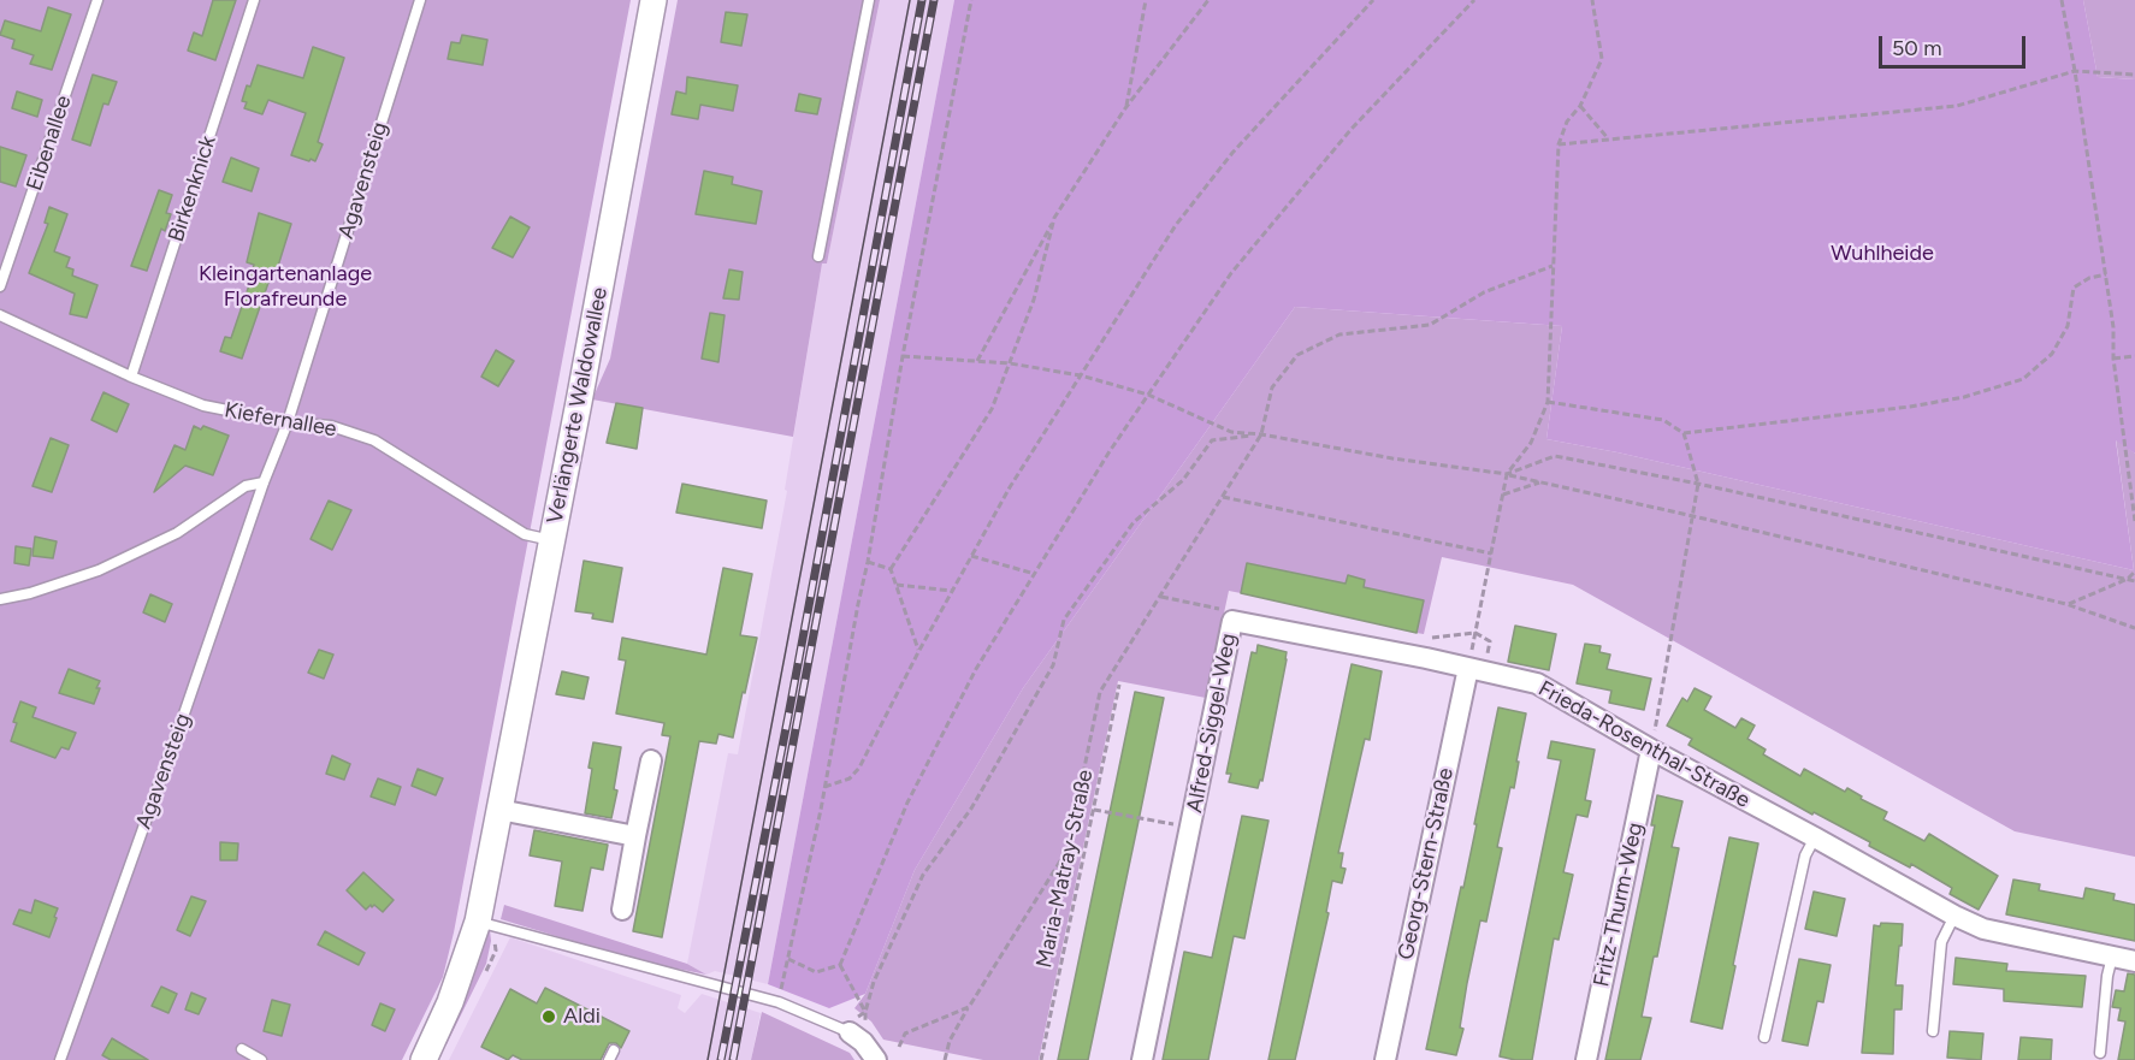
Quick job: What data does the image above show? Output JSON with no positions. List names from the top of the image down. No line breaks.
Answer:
{"streets":{"street":["Verlängerte Waldowallee","Alfred-Siggel-Weg","Frieda-Rosenthal-Straße","Georg-Stern-Straße","Fritz-Thurm-Weg"],"lane":["Eibenallee","Agavensteig","Birkenknick","Kiefernallee"],"path":["Maria-Matray-Straße"]},"crossings":[["Agavensteig","Kiefernallee"],["Birkenknick","Kiefernallee"],["Verlängerte Waldowallee","Kiefernallee"],["Alfred-Siggel-Weg","Frieda-Rosenthal-Straße"],["Alfred-Siggel-Weg","Georg-Stern-Straße"],["Frieda-Rosenthal-Straße","Georg-Stern-Straße"],["Frieda-Rosenthal-Straße","Fritz-Thurm-Weg"]],"parks":["Wuhlheide","Kleingartenanlage Florafreunde"],"places":["Aldi"],"scale_bar":"50 m"}
